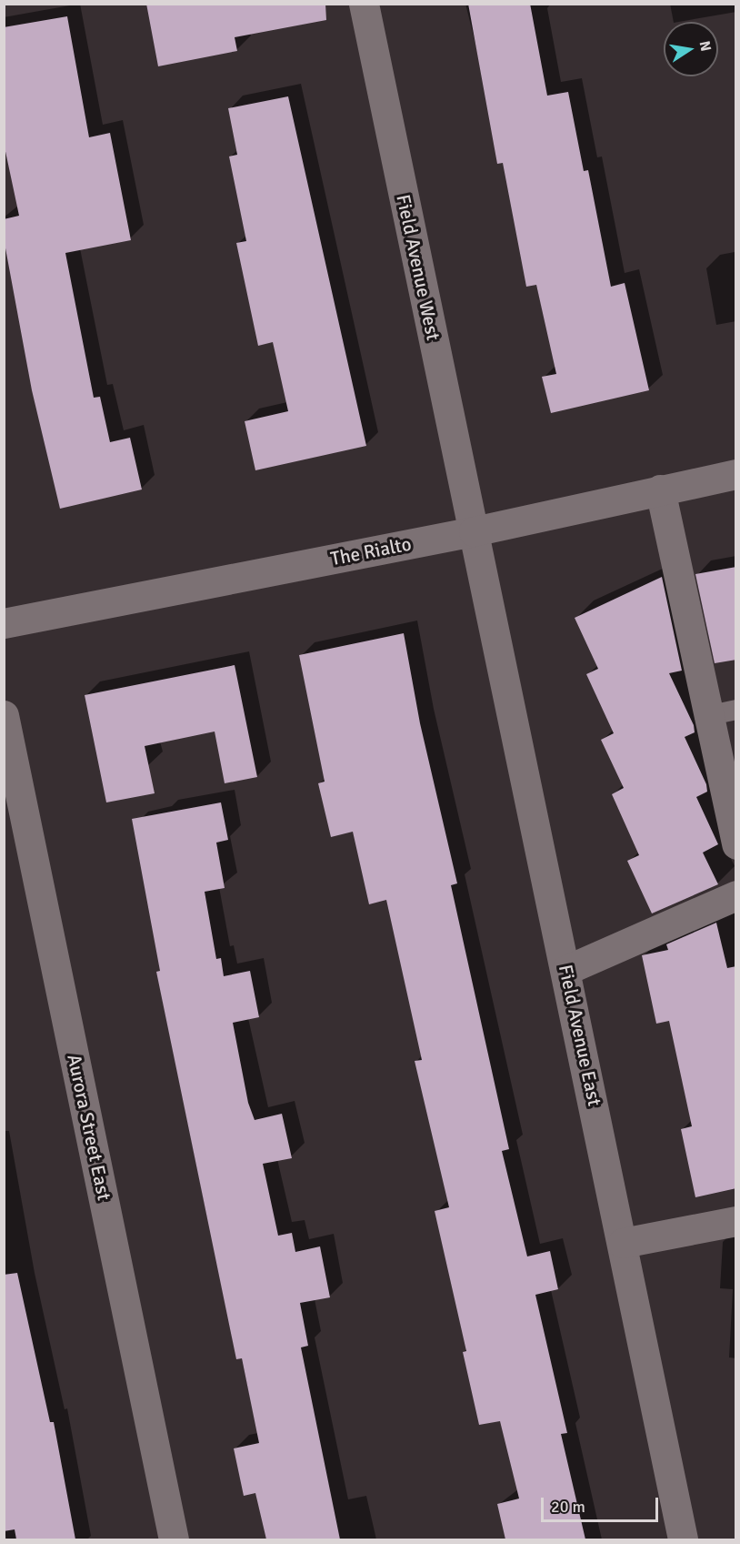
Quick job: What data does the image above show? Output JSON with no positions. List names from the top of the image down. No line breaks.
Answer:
{"streets":{"street":["Field Avenue West","The Rialto","Field Avenue East","Aurora Street East"]},"crossings":[["Field Avenue West","The Rialto"],["Field Avenue West","Field Avenue East"],["The Rialto","Field Avenue East"]],"scale_bar":"20 m","north":"right"}
